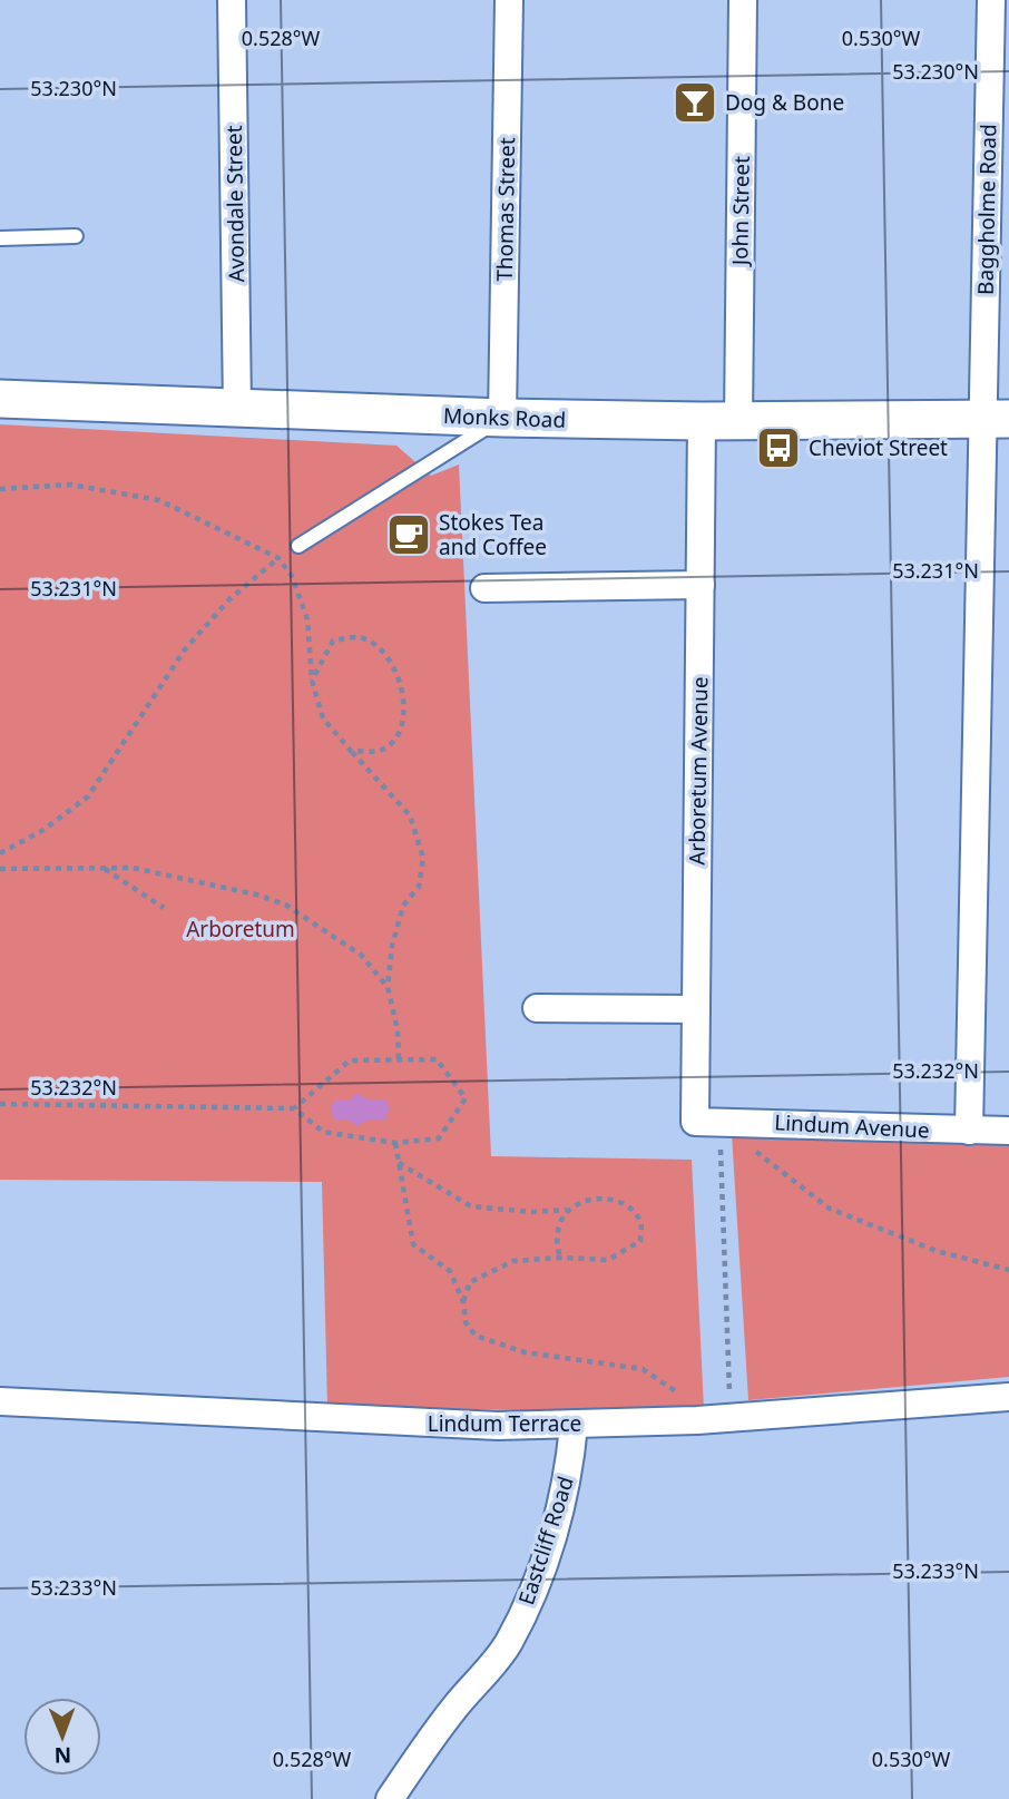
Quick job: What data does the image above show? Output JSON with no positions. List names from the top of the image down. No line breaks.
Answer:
{"streets":{"main road":["Monks Road"],"street":["Avondale Street","Thomas Street","Baggholme Road","John Street","Arboretum Avenue","Lindum Avenue","Lindum Terrace","Eastcliff Road"]},"crossings":[["Avondale Street","Monks Road"],["Thomas Street","Monks Road"],["Baggholme Road","Monks Road"],["John Street","Monks Road"],["Monks Road","Arboretum Avenue"],["Arboretum Avenue","Lindum Avenue"],["Lindum Terrace","Eastcliff Road"]],"parks":["Arboretum"],"places":{"bar":["Dog & Bone"],"bus stop":["Cheviot Street"],"cafe":["Stokes Tea and Coffee"]},"north":"bottom","coordinates":["0.528°W","0.530°W","53.230°N","53.231°N","53.232°N","53.233°N"]}
